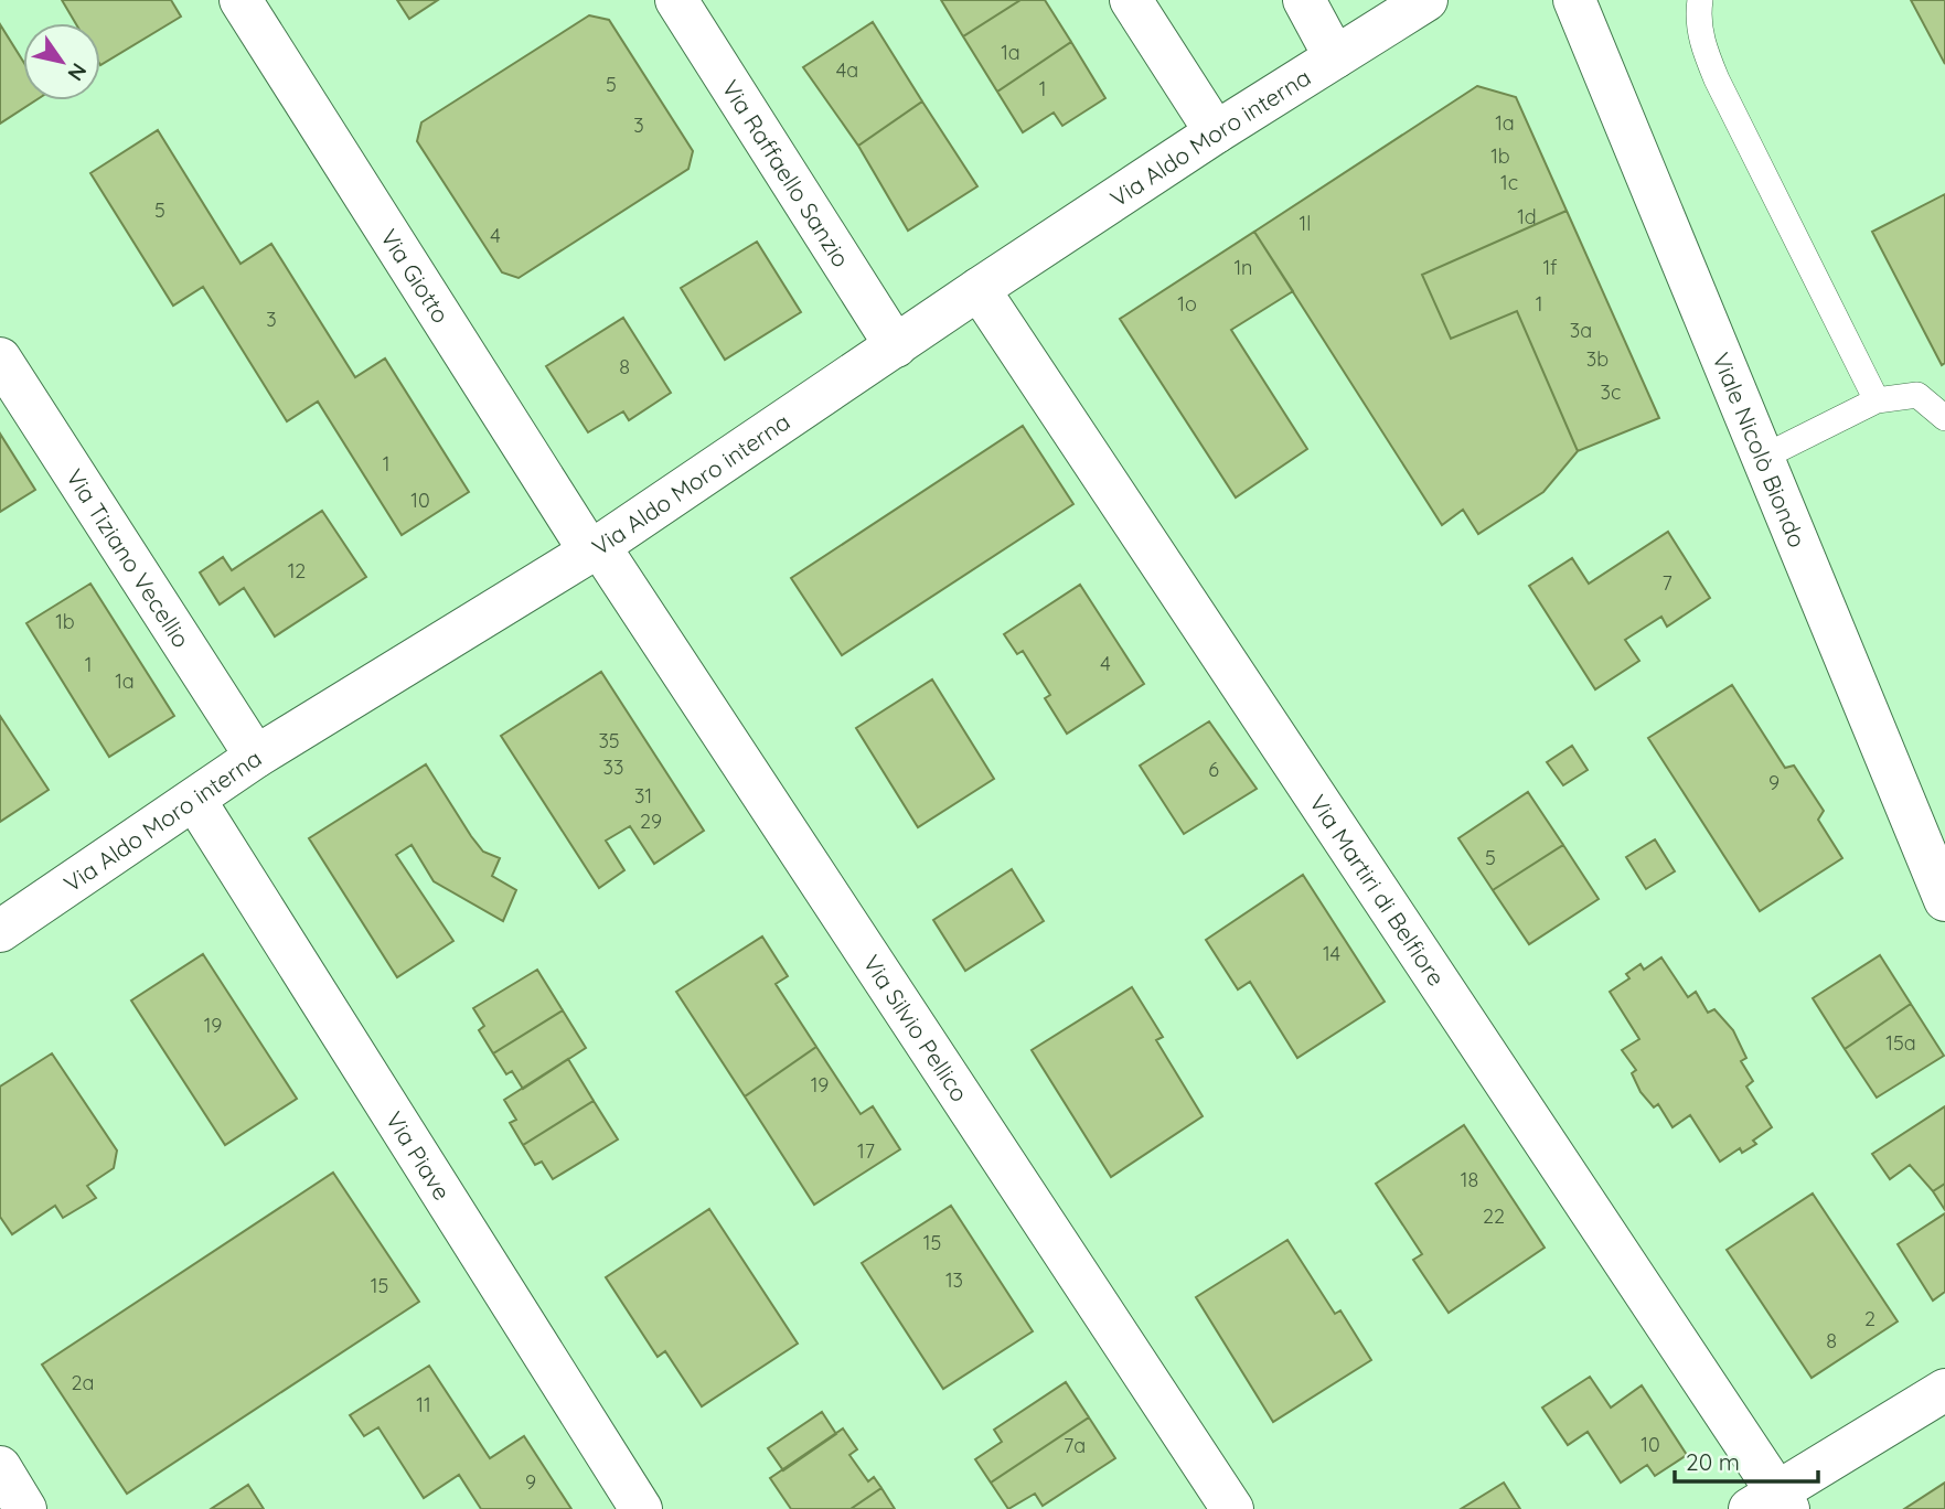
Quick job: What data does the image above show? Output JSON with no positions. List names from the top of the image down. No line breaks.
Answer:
{"streets":{"street":["Via Aldo Moro interna","Via Raffaello Sanzio","Via Giotto","Viale Nicolò Biondo","Via Tiziano Vecellio","Via Martiri di Belfiore","Via Silvio Pellico","Via Piave"]},"crossings":[["Via Aldo Moro interna","Via Raffaello Sanzio"],["Via Aldo Moro interna","Via Giotto"],["Via Aldo Moro interna","Via Tiziano Vecellio"],["Via Aldo Moro interna","Via Martiri di Belfiore"],["Via Aldo Moro interna","Via Silvio Pellico"],["Via Aldo Moro interna","Via Piave"],["Via Giotto","Via Silvio Pellico"]],"house_numbers":["1a","4a","5","1","1a","3","1b","1c","5","1d","1l","4","1n","1f","1o","1","3","3a","3b","8","3c","1","10","12","7","1b","4","1","1a","35","33","6","9","31","29","5","14","19","15a","19","17","18","22","15","13","15","2","8","2a","11","10","7a","9"],"scale_bar":"20 m","north":"bottom right"}
